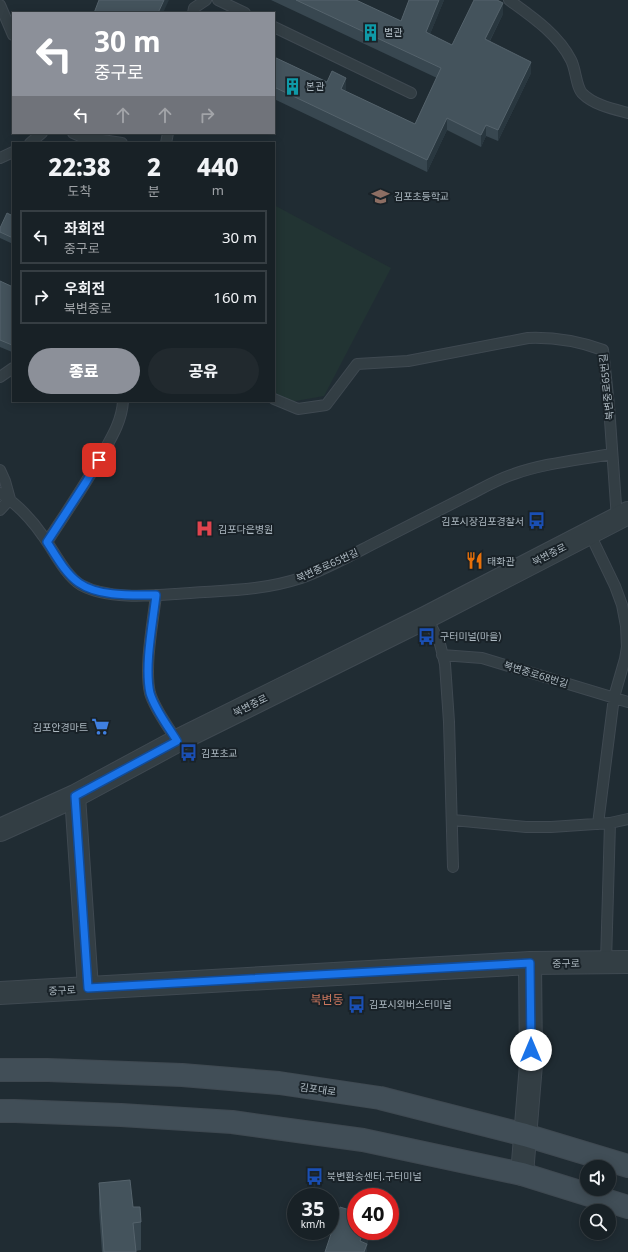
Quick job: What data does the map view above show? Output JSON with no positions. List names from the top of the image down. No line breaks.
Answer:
{"streets":{"main road":["김포대로"],"street":["북변중로","중구로"],"lane":["북변중로65번길","북변중로68번길"]},"crossings":[["북변중로65번길","북변중로"]],"districts":["북변동"],"places":{"building":["별관","본관"],"school or university":["김포초등학교"],"bus stop":["김포시장김포경찰서","구터미널(마을)","김포초교","김포시외버스터미널","북변환승센터.구터미널"],"hospital":["김포다은병원"],"restaurant":["태화관"],"supermarket":["김포안경마트"]},"page":{"turn":["30 m","중구로"],"eta":["22:38","도착","2","분","440","m"],"list":[{"name":"좌회전","note":"중구로","value":"30 m"},{"name":"우회전","note":"북변중로","value":"160 m"}],"buttons":["종료","공유"],"speed":"35 km/h","limit":"40"}}
